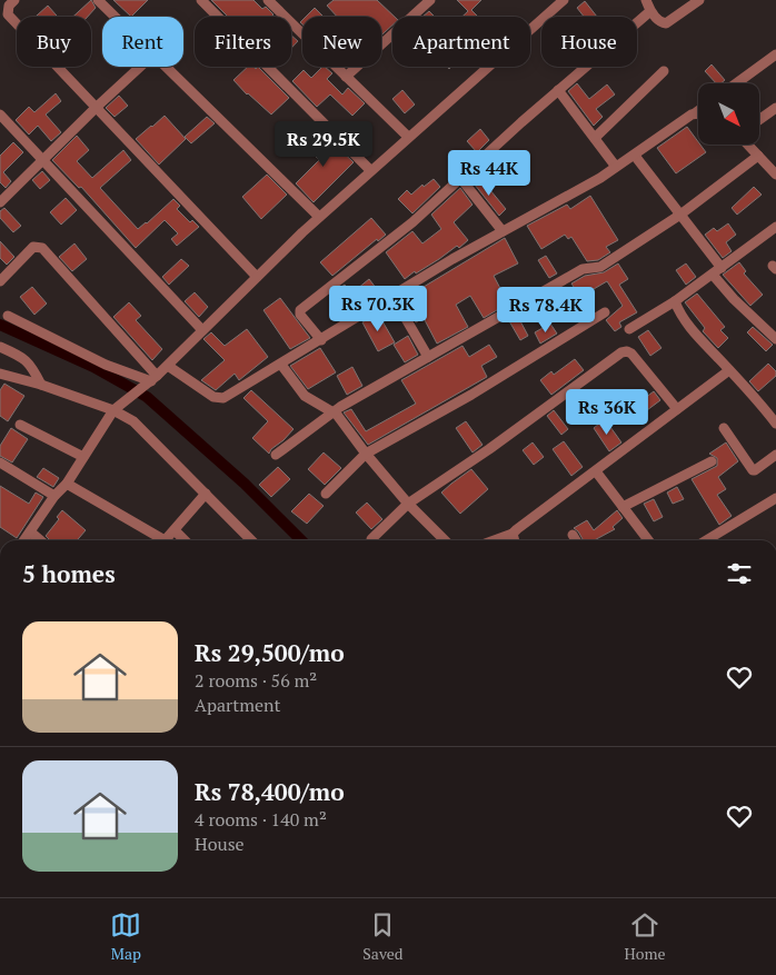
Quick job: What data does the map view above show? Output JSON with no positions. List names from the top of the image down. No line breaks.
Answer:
{"north":"bottom right","page":{"chip":["Buy","Rent","Filters","New","Apartment","House"],"price":["Rs 29.5K","Rs 44K","Rs 70.3K","Rs 78.4K","Rs 36K"],"heading":"5 homes","list":[{"name":"Rs 29,500/mo","note":"2 rooms · 56 m² · Apartment"},{"name":"Rs 78,400/mo","note":"4 rooms · 140 m² · House"}],"tabs":["Map","Saved","Home"]}}
